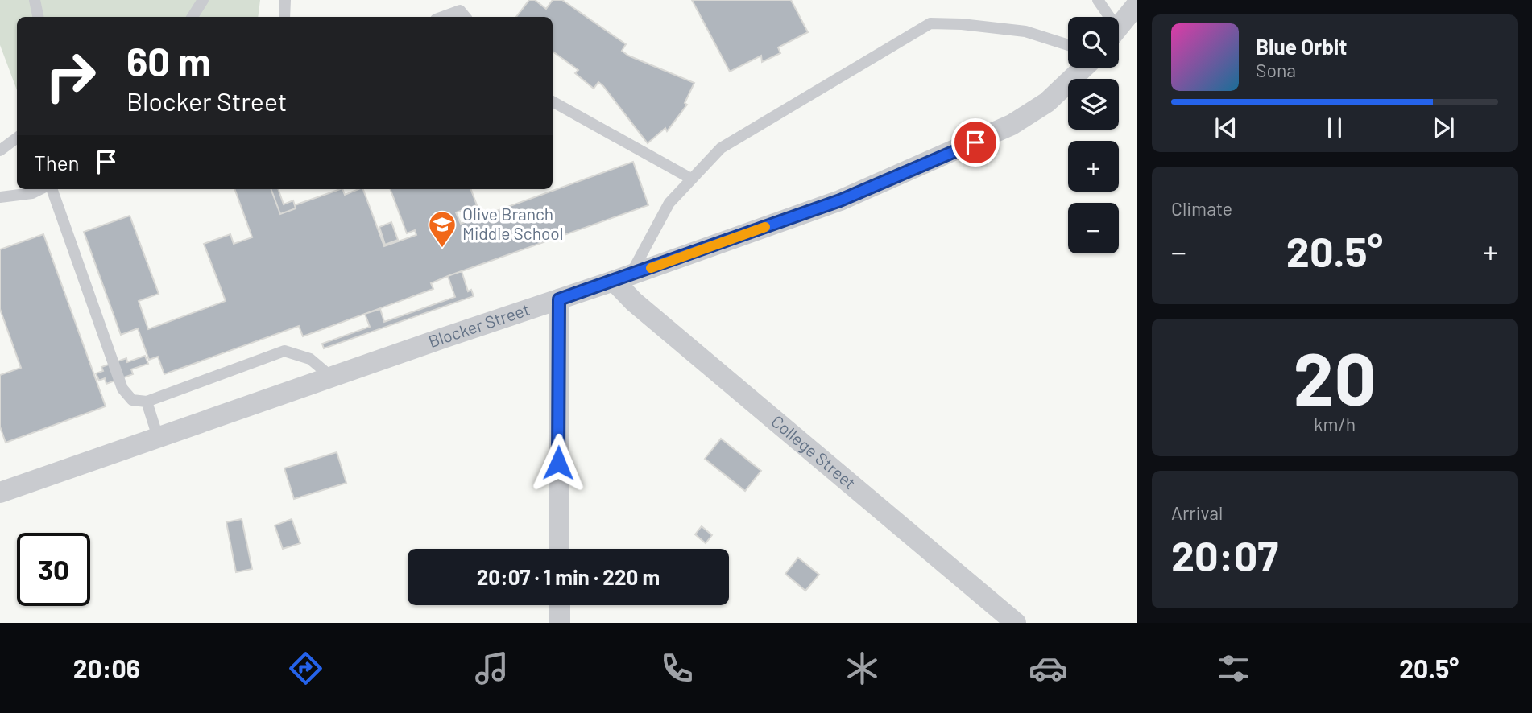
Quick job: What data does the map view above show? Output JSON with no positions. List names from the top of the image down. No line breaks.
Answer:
{"streets":{"street":["Blocker Street","College Street"]},"crossings":[["Blocker Street","College Street"]],"places":{"school or university":["Olive Branch Middle School"]},"page":{"map_buttons":["+","−"],"turn":["60 m","Blocker Street"],"song":["Blue Orbit","Sona"],"then":"Then","tile":["Climate",["20","km/h"],["Arrival","20:07"]],"heat":["−","20.5°","+"],"limit":"30","trip":"20:07 · 1 min · 220 m","tabs":["20:06","20.5°"]}}
